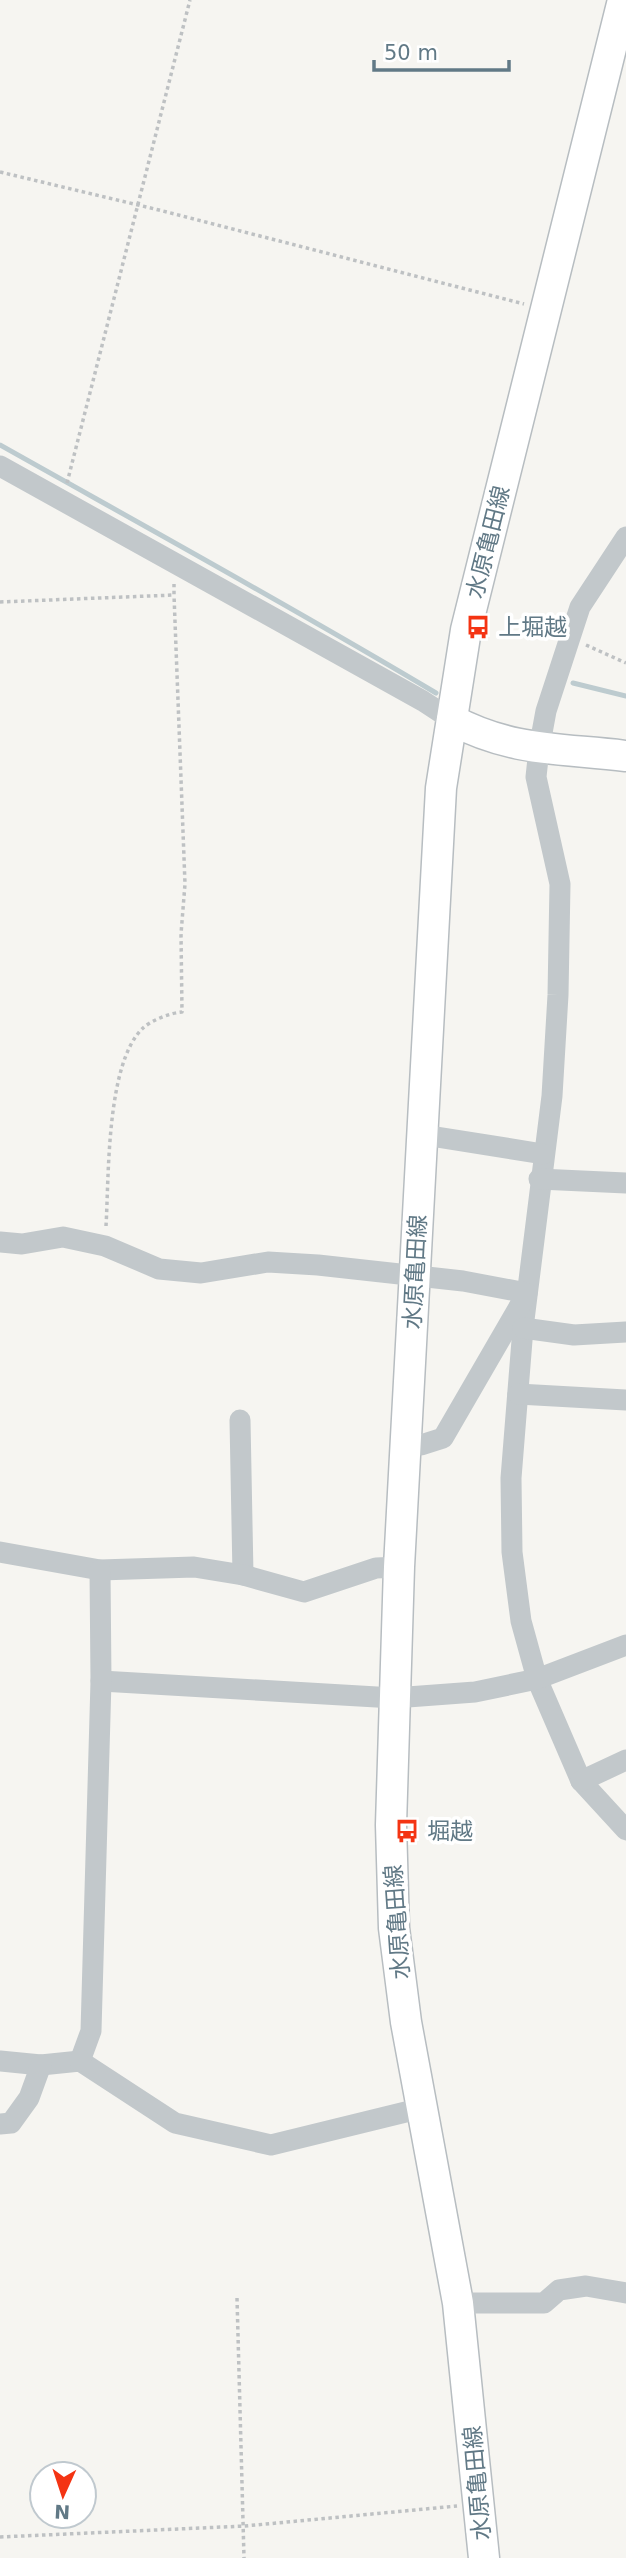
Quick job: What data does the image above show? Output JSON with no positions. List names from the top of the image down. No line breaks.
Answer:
{"streets":{"main road":["水原亀田線"]},"places":{"bus stop":["上堀越","堀越"]},"scale_bar":"50 m","north":"bottom"}
